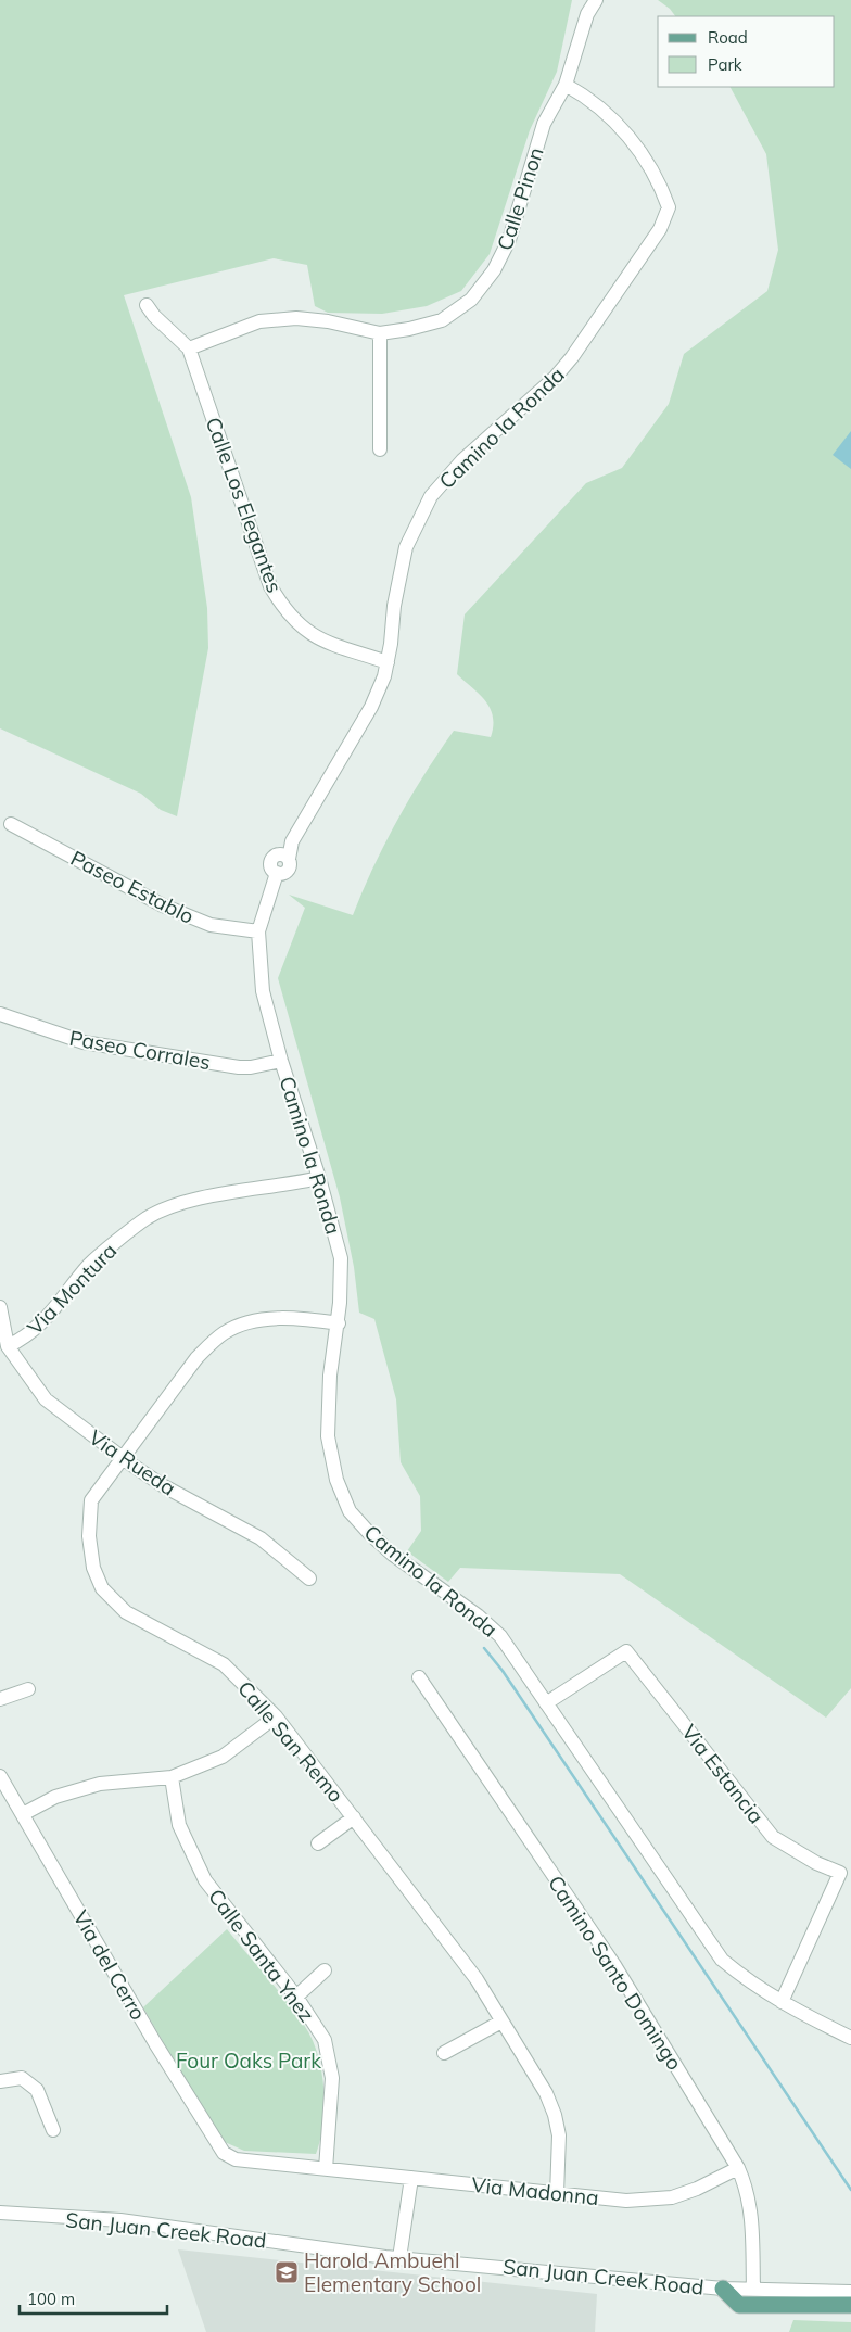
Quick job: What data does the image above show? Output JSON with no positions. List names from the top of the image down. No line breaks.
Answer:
{"streets":{"street":["Calle Pinon","Camino la Ronda","Calle Los Elegantes","Paseo Establo","Paseo Corrales","Via Montura","Via Rueda","Calle San Remo","Via Estancia","Calle Santa Ynez","Via del Cerro","Camino Santo Domingo","Via Madonna","San Juan Creek Road"]},"crossings":[["Calle Pinon","Camino la Ronda"],["Calle Pinon","Calle Los Elegantes"],["Camino la Ronda","Calle Los Elegantes"],["Camino la Ronda","Paseo Establo"],["Camino la Ronda","Paseo Corrales"],["Camino la Ronda","Via Montura"],["Camino la Ronda","Calle San Remo"],["Camino la Ronda","Via Estancia"],["Via Montura","Via Rueda"],["Via Rueda","Calle San Remo"],["Calle San Remo","Via Madonna"],["Calle Santa Ynez","Via Madonna"],["Via del Cerro","Via Madonna"],["Camino Santo Domingo","Via Madonna"],["Camino Santo Domingo","San Juan Creek Road"]],"parks":["Four Oaks Park"],"places":{"school or university":["Harold Ambuehl Elementary School"]},"legend":["Road","Park"],"scale_bar":"100 m"}
